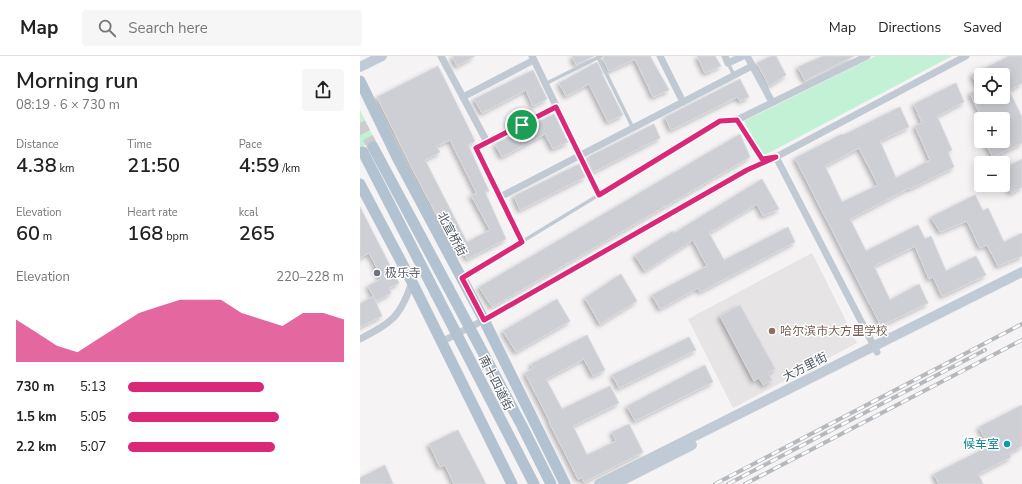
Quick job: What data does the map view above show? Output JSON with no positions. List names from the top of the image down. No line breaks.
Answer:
{"streets":{"main road":["北宣桥街","大方里街","南十四道街"]},"places":["极乐寺","哈尔滨市大方里学校","候车室"],"page":{"header":"Map","search":"Search here","nav":["Map","Directions","Saved"],"heading":["Morning run","08:19 · 6 × 730 m"],"map_buttons":["+","−"],"stats":[["Distance","4.38 km"],["Time","21:50"],["Pace","4:59 /km"],["Elevation","60 m"],["Heart rate","168 bpm"],["kcal","265"]],"chart":["Elevation","220–228 m"],"list":[{"name":"730 m","note":"5:13"},{"name":"1.5 km","note":"5:05"},{"name":"2.2 km","note":"5:07"}]}}
